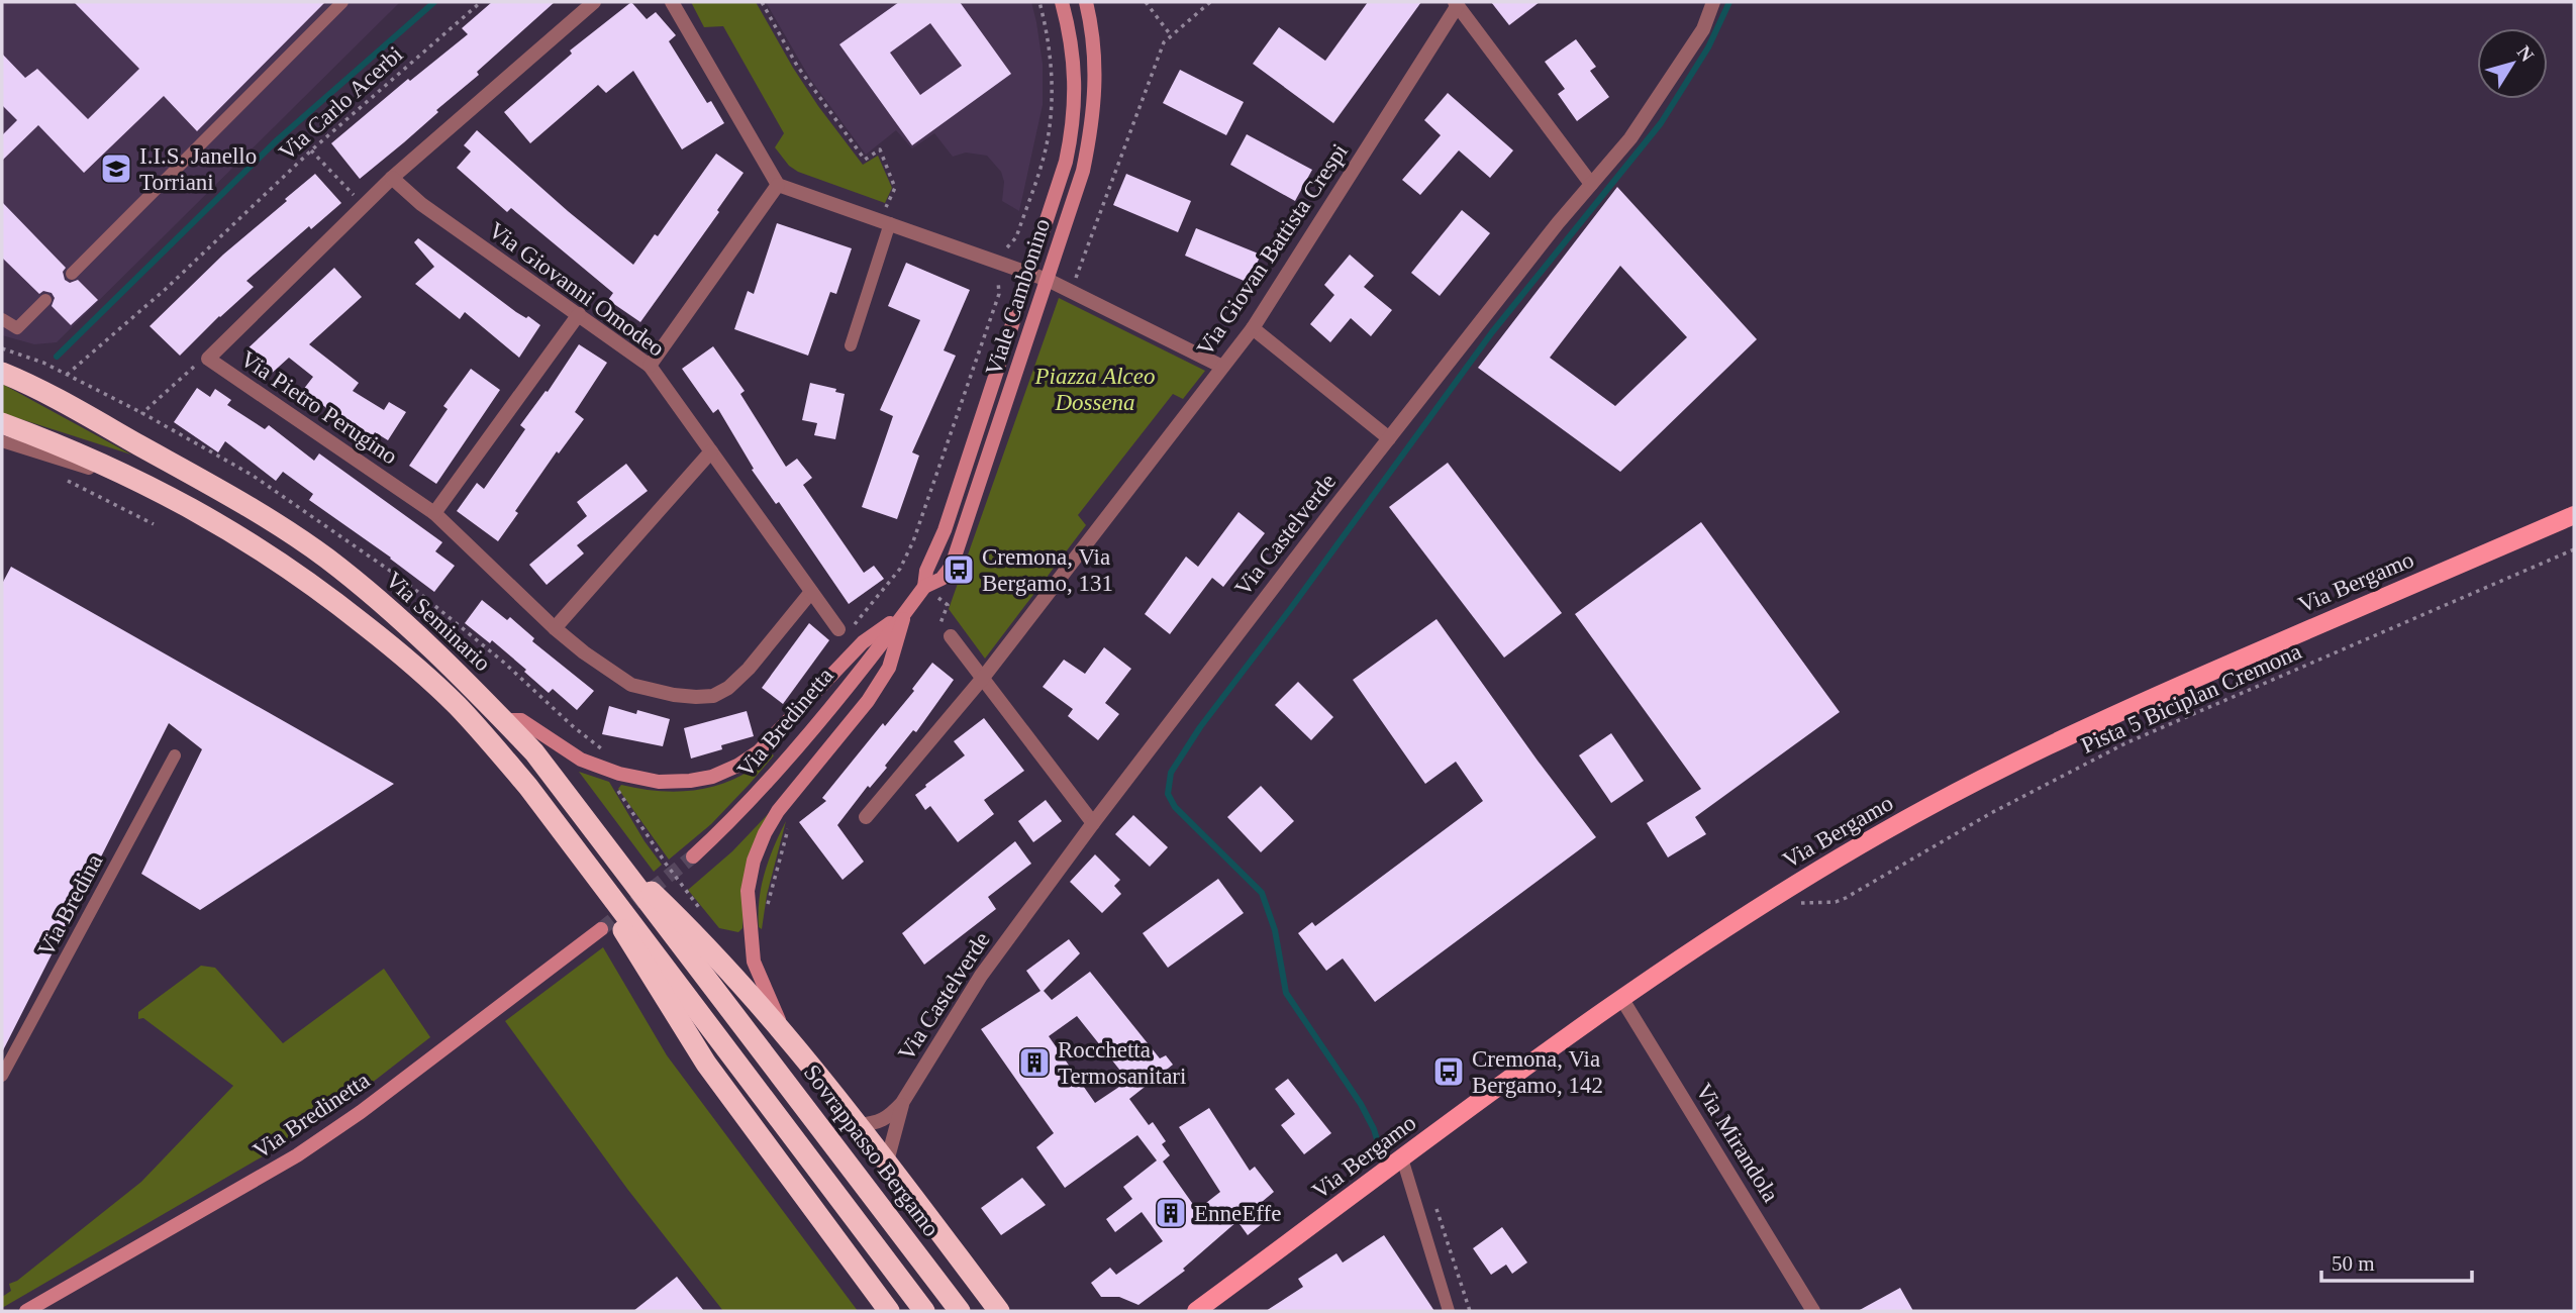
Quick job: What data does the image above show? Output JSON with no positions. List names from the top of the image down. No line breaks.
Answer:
{"streets":{"highway":["Via Seminario","Sovrappasso Bergamo"],"main road":["Via Bergamo"],"street":["Via Giovan Battista Crespi","Via Giovanni Omodeo","Viale Cambonino","Via Pietro Perugino","Via Castelverde","Via Bredinetta","Via Mirandola"],"lane":["Via Bredina"],"path":["Via Carlo Acerbi","Pista 5 Biciplan Cremona"]},"crossings":[["Via Giovanni Omodeo","Via Pietro Perugino"],["Viale Cambonino","Via Bredinetta"],["Via Bergamo","Via Mirandola"],["Via Seminario","Sovrappasso Bergamo"]],"parks":["Piazza Alceo Dossena"],"places":{"school or university":["I.I.S. Janello Torriani"],"bus stop":["Cremona, Via Bergamo, 131","Cremona, Via Bergamo, 142"],"building":["Rocchetta Termosanitari","EnneEffe"]},"scale_bar":"50 m","north":"top right"}
